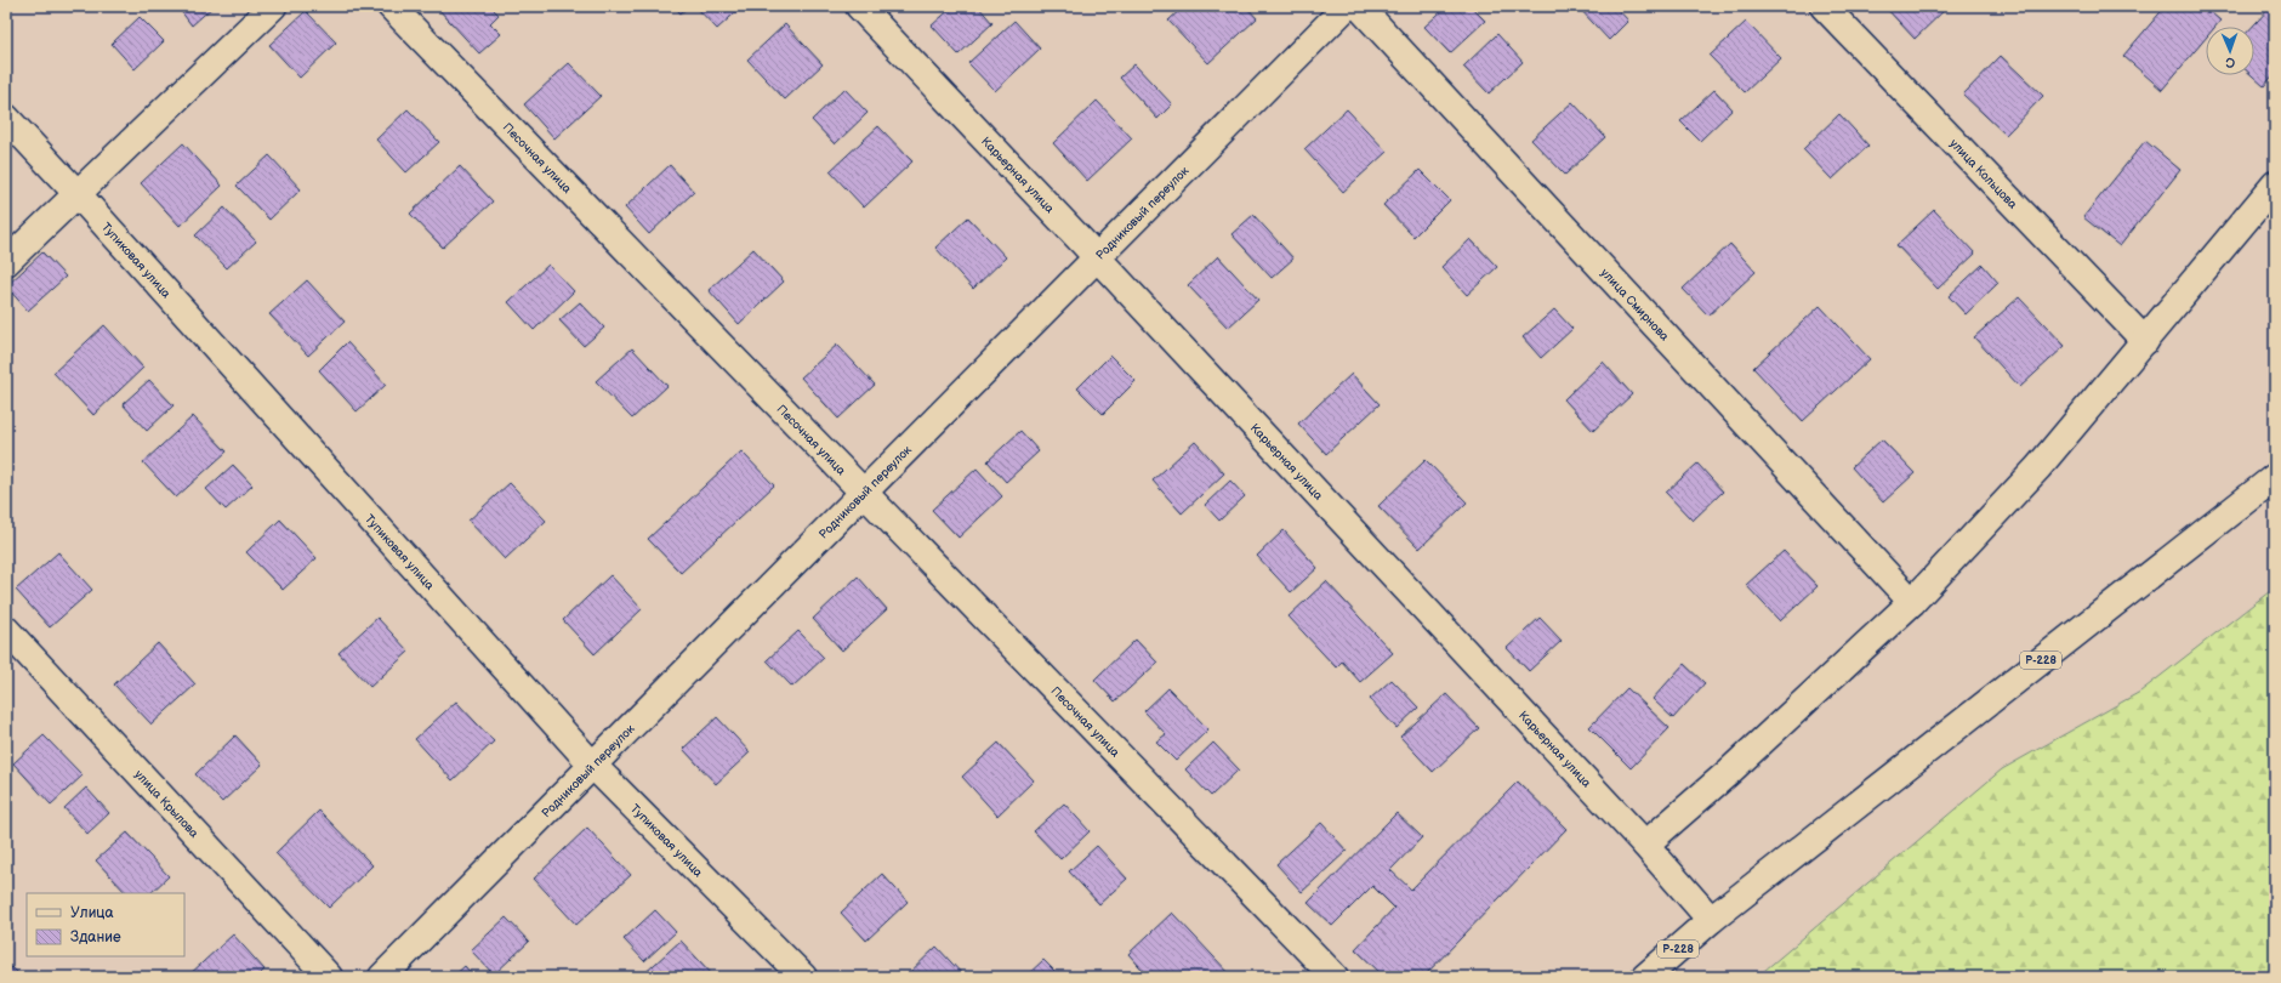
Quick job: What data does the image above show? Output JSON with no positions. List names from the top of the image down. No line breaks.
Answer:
{"streets":{"street":["Песочная улица","улица Кольцова","Карьерная улица","Родниковый переулок","Тупиковая улица","улица Смирнова","Р-228","улица Крылова"]},"crossings":[["Песочная улица","Родниковый переулок"],["Карьерная улица","Родниковый переулок"],["Карьерная улица","Р-228"],["Родниковый переулок","Тупиковая улица"]],"legend":["Улица","Здание"],"north":"bottom"}
